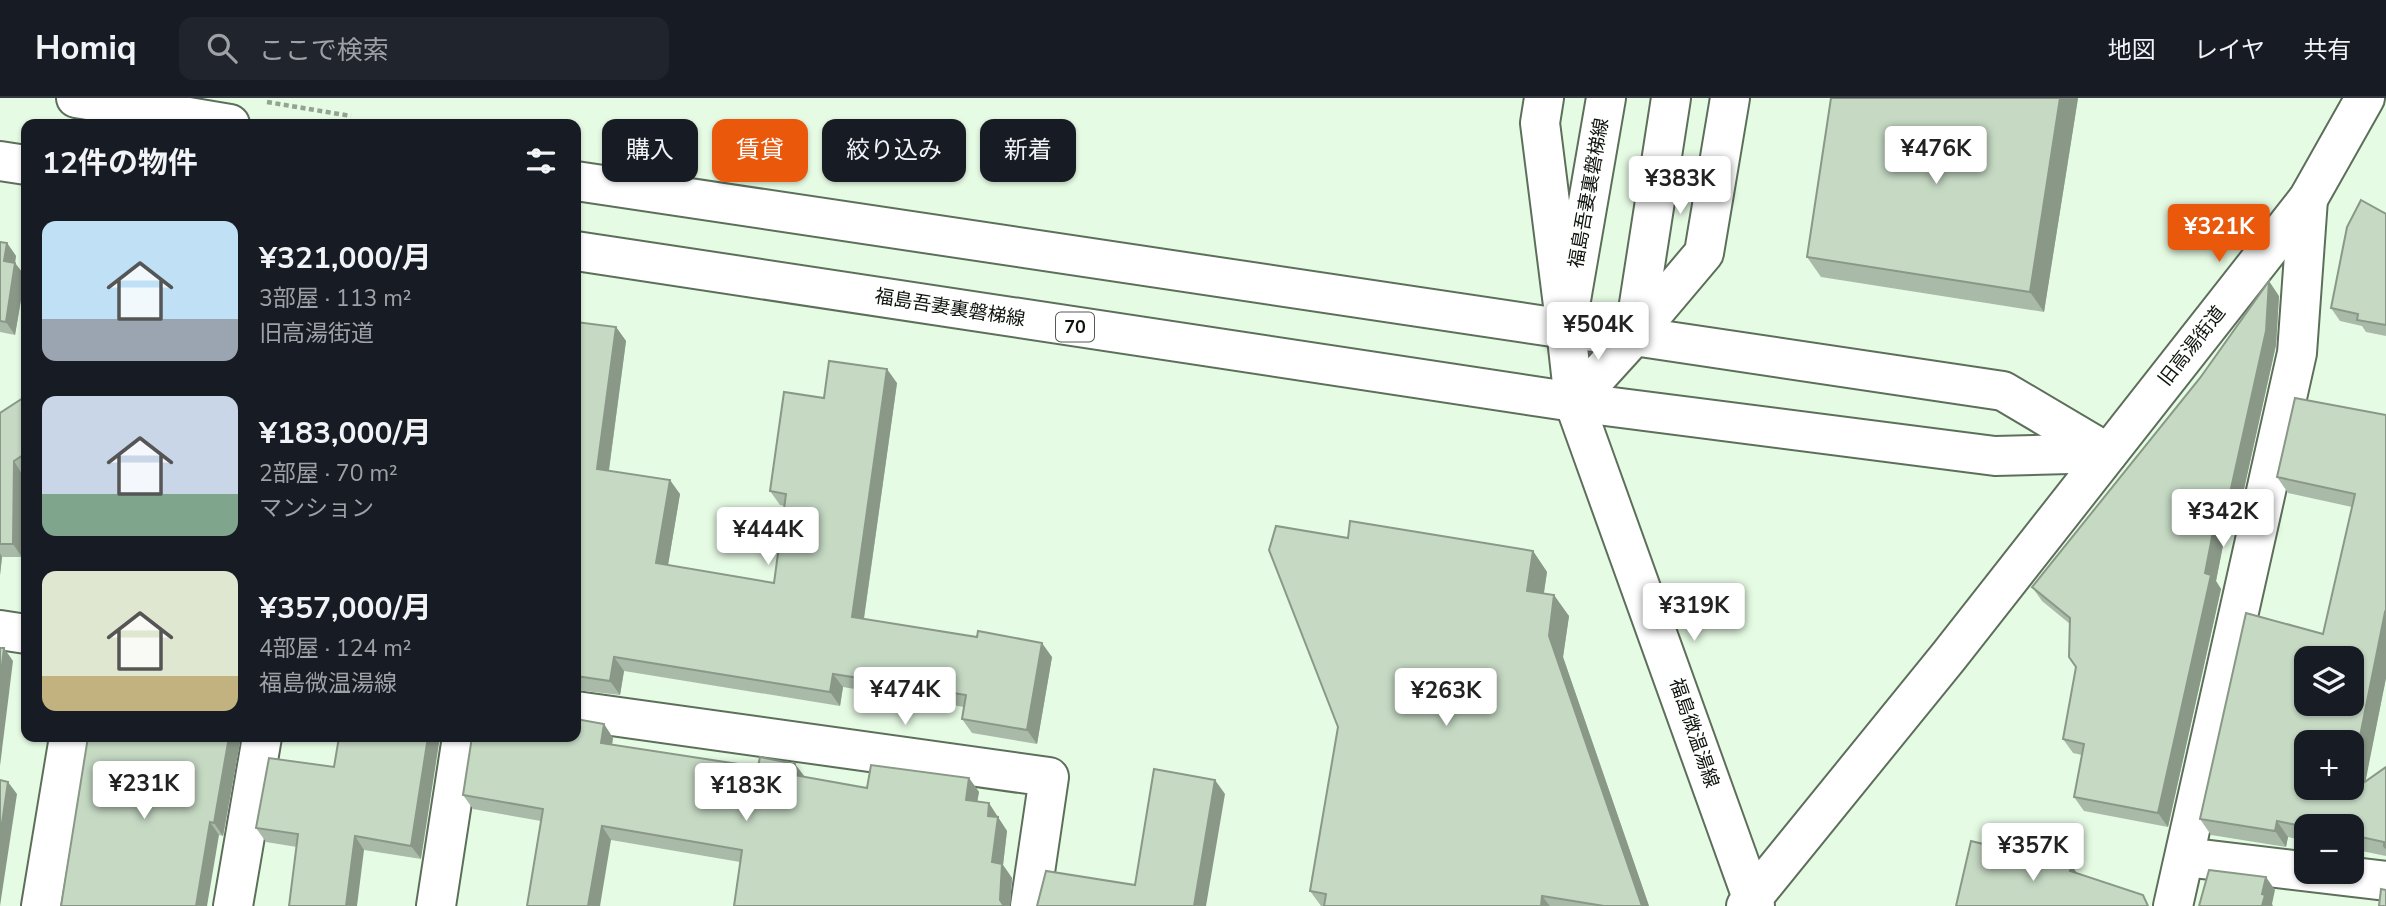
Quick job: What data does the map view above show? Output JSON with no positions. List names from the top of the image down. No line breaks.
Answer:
{"streets":{"street":["福島吾妻裏磐梯線","70","旧高湯街道","福島微温湯線"]},"crossings":[["福島吾妻裏磐梯線","福島微温湯線"],["旧高湯街道","福島微温湯線"]],"page":{"header":"Homiq","search":"ここで検索","nav":["地図","レイヤ","共有"],"chip":["購入","賃貸","絞り込み","新着"],"heading":"12件の物件","price":["¥476K","¥383K","¥321K","¥504K","¥342K","¥444K","¥319K","¥474K","¥263K","¥231K","¥183K","¥357K"],"list":[{"name":"¥321,000/月","note":"3部屋 · 113 m² · 旧高湯街道"},{"name":"¥183,000/月","note":"2部屋 · 70 m² · マンション"},{"name":"¥357,000/月","note":"4部屋 · 124 m² · 福島微温湯線"}],"map_buttons":["+","−"]}}
